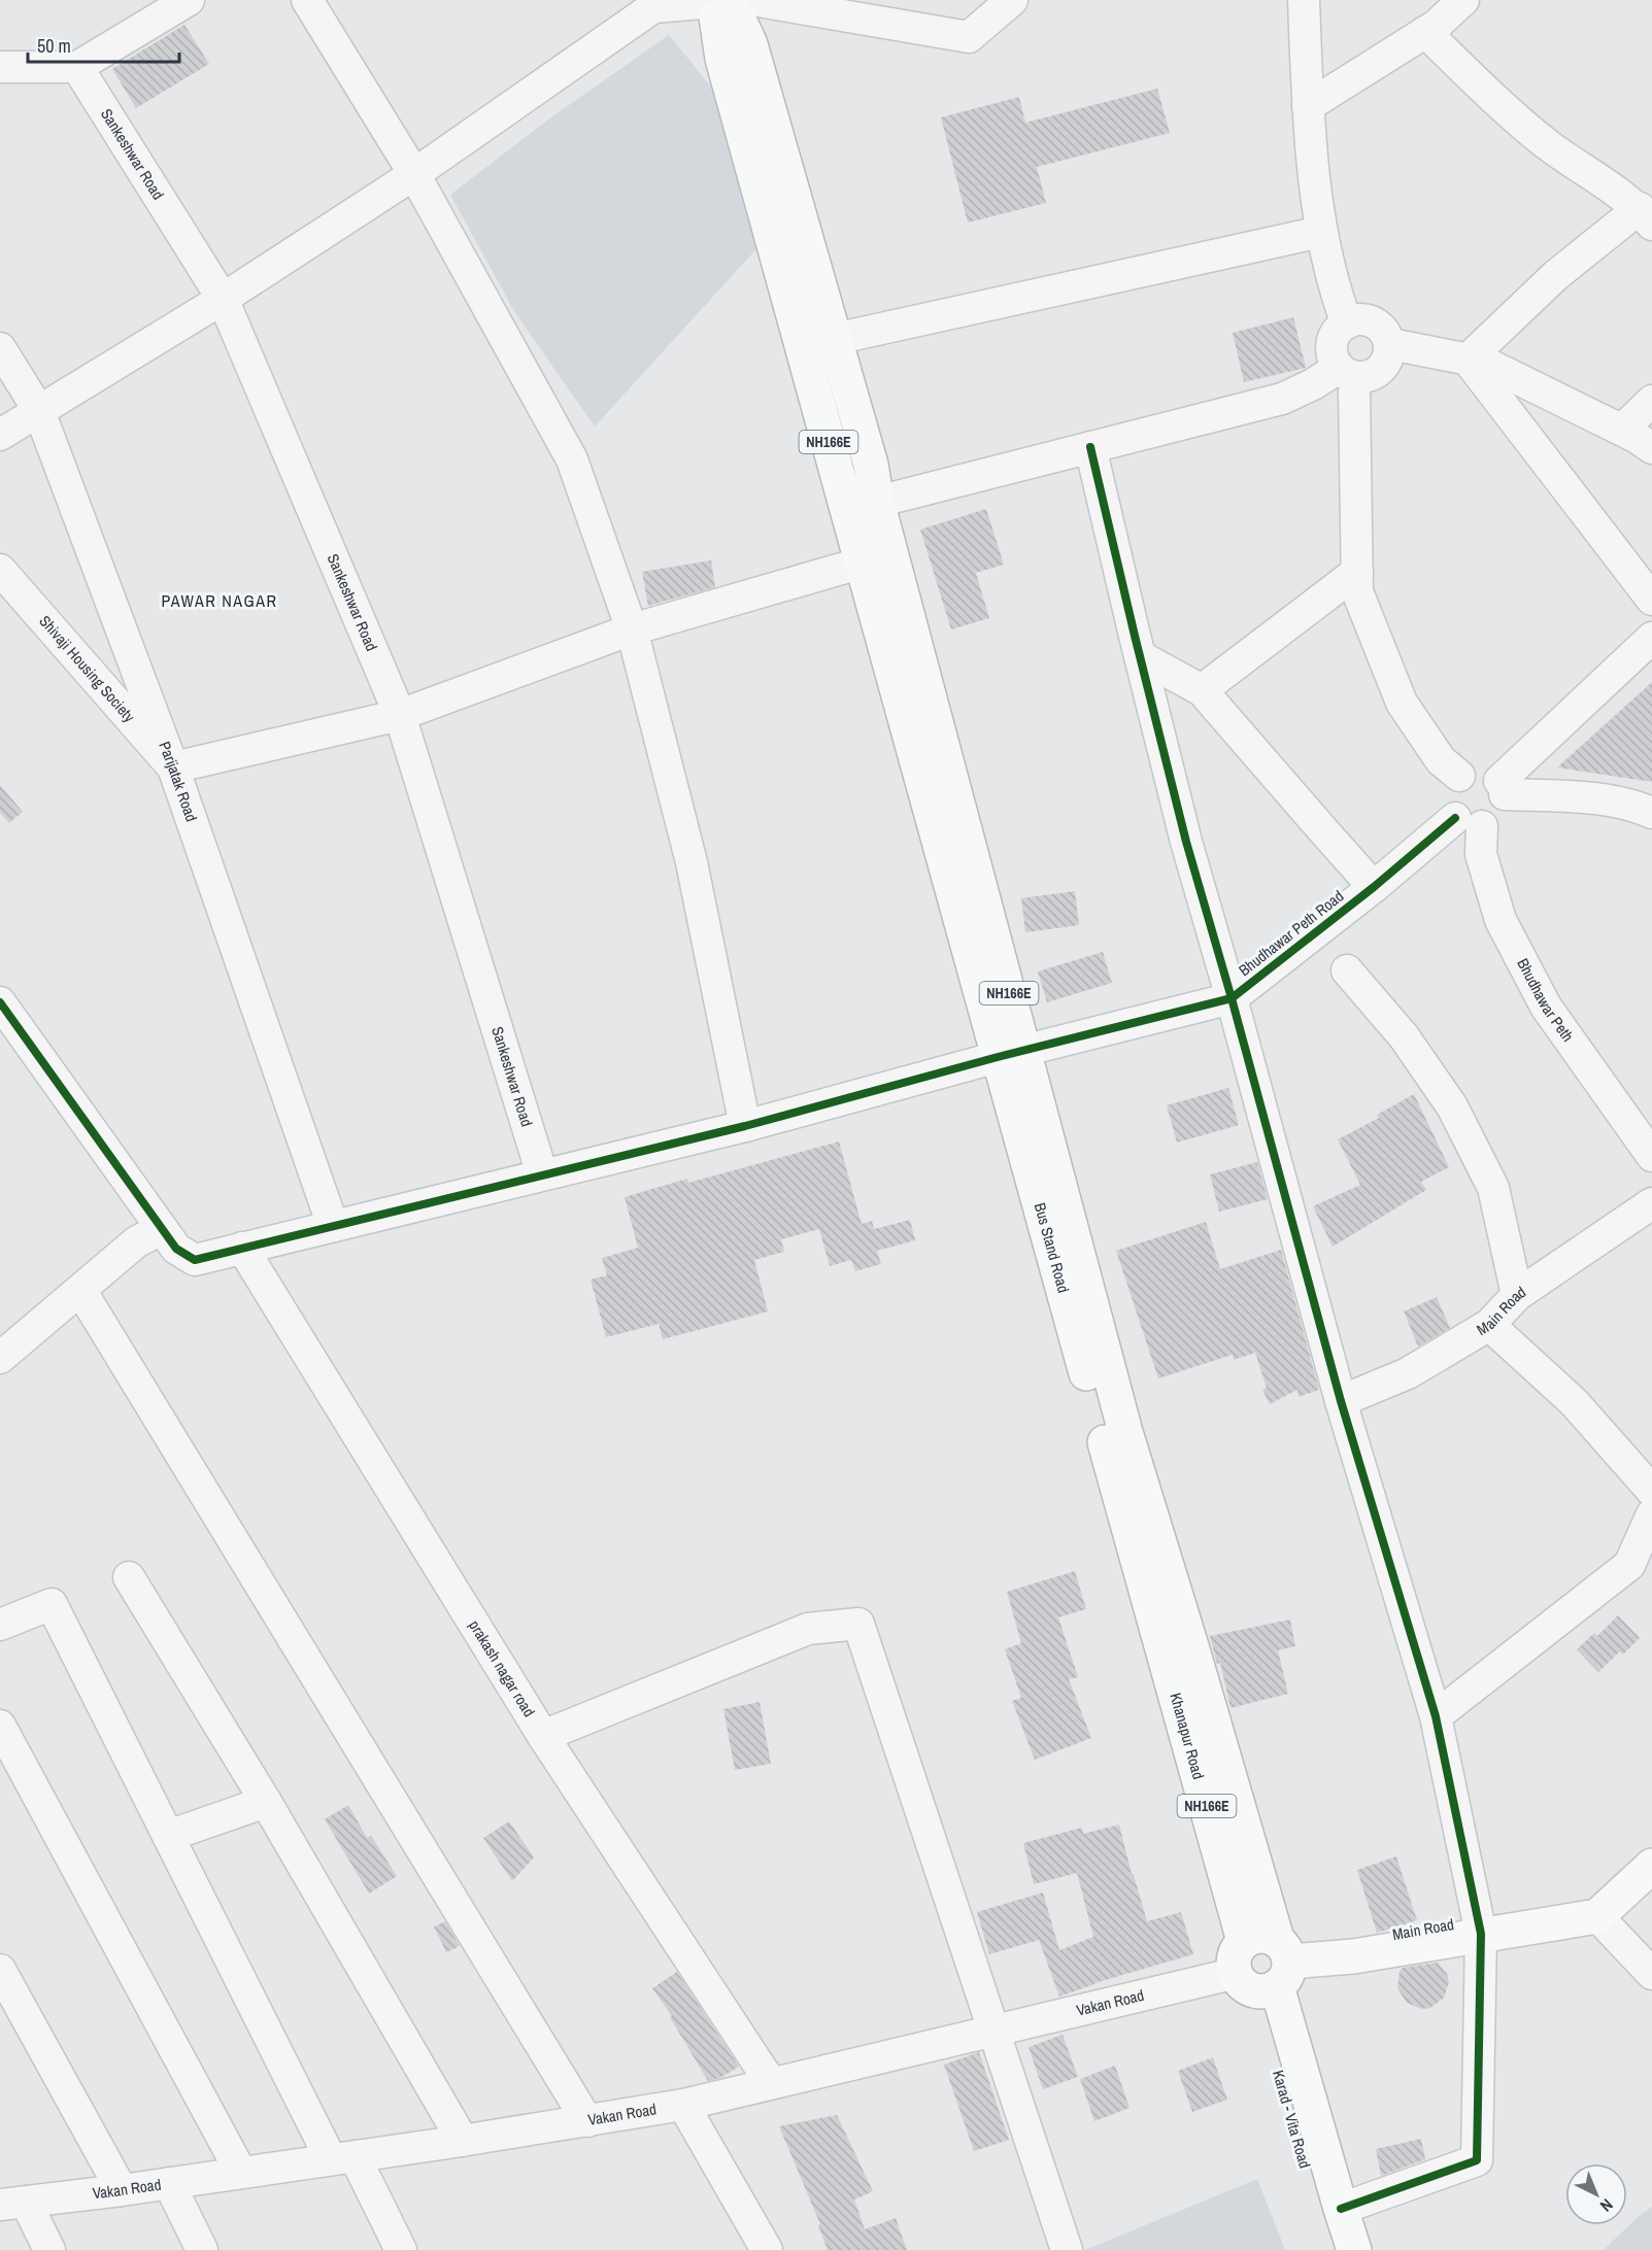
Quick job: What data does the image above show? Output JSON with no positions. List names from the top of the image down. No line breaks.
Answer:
{"streets":{"main road":["NH166E","Bus Stand Road","Main Road","Khanapur Road","Karad - Vita Road"],"street":["Sankeshwar Road","Shivaji Housing Society","Parijatak Road","Bhudhawar Peth Road","Bhudhawar Peth","prakash nagar road","Vakan Road"]},"crossings":[["Sankeshwar Road","Bhudhawar Peth Road"],["NH166E","Bhudhawar Peth Road"],["NH166E","Bus Stand Road"],["NH166E","Main Road"],["NH166E","Khanapur Road"],["NH166E","Vakan Road"],["NH166E","Karad - Vita Road"],["Shivaji Housing Society","Parijatak Road"],["Parijatak Road","Bhudhawar Peth Road"],["Bhudhawar Peth Road","Bhudhawar Peth"],["Bhudhawar Peth Road","Bus Stand Road"],["Bhudhawar Peth Road","prakash nagar road"],["Bus Stand Road","Khanapur Road"],["Main Road","Khanapur Road"],["Main Road","Vakan Road"],["Main Road","Karad - Vita Road"],["prakash nagar road","Vakan Road"],["Khanapur Road","Vakan Road"],["Khanapur Road","Karad - Vita Road"],["Vakan Road","Karad - Vita Road"]],"districts":["PAWAR NAGAR"],"scale_bar":"50 m","north":"bottom right"}
